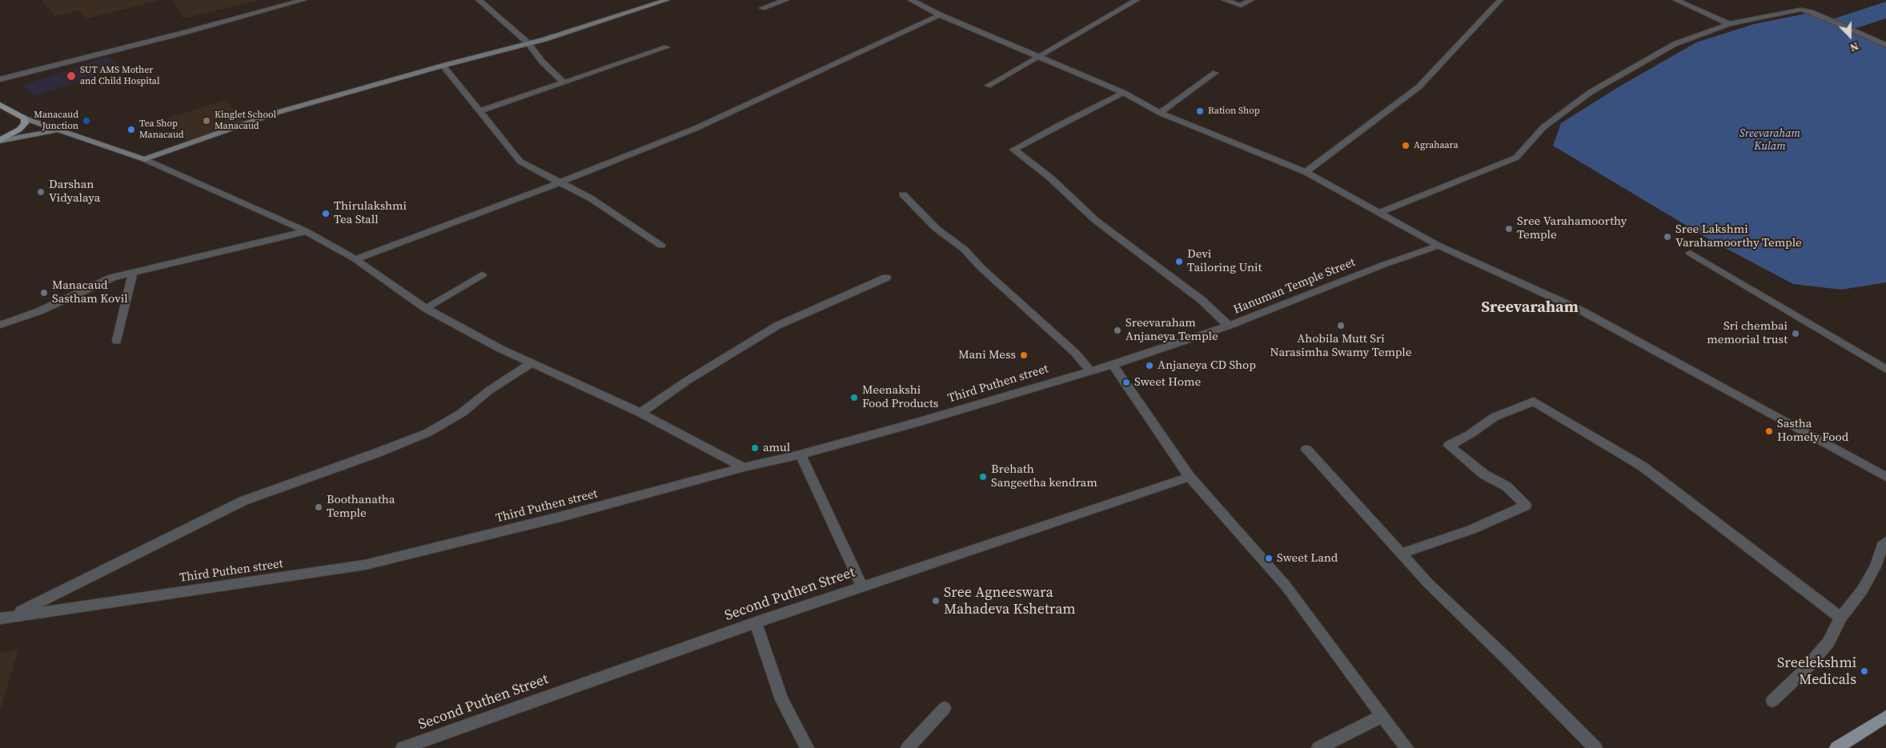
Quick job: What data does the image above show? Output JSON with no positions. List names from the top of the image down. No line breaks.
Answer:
{"streets":{"street":["Hanuman Temple Street","Third Puthen street","Second Puthen Street"]},"crossings":[["Hanuman Temple Street","Third Puthen street"]],"districts":["Sreevaraham"],"water":["Sreevaraham Kulam"],"places":["SUT AMS Mother and Child Hospital","Ration Shop","Manacaud Junction","Kinglet School Manacaud","Tea Shop Manacaud","Agrahaara","Darshan Vidyalaya","Thirulakshmi Tea Stall","Sree Varahamoorthy Temple","Sree Lakshmi Varahamoorthy Temple","Devi Tailoring Unit","Manacaud Sastham Kovil","Ahobila Mutt Sri Narasimha Swamy Temple","Sreevaraham Anjaneya Temple","Sri chembai memorial trust","Mani Mess","Anjaneya CD Shop","Sweet Home","Meenakshi Food Products","Sastha Homely Food","amul","Brehath Sangeetha kendram","Boothanatha Temple","Sweet Land","Sree Agneeswara Mahadeva Kshetram","Sreelekshmi Medicals"],"north":"bottom"}
